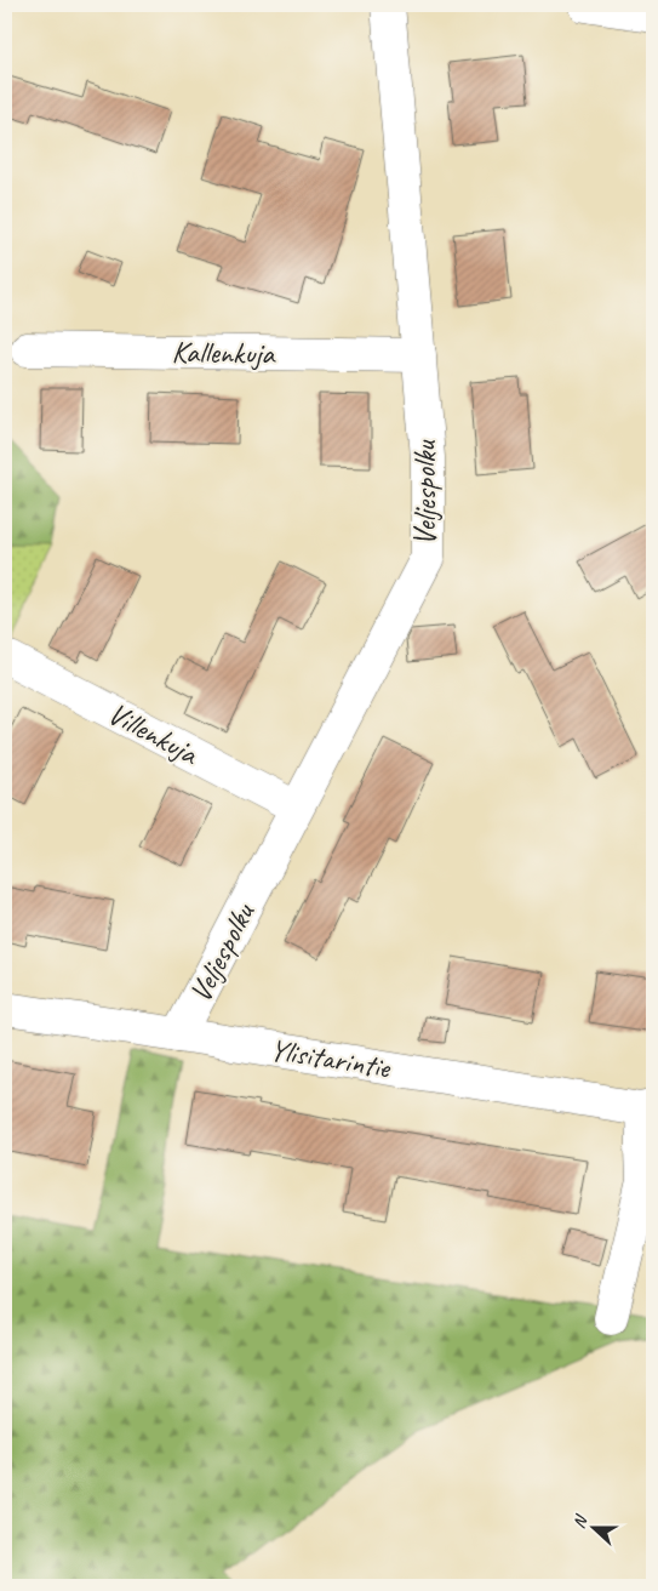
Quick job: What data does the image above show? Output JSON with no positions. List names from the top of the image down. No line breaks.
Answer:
{"streets":{"street":["Kallenkuja","Veljespolku","Villenkuja","Ylisitarintie"]},"crossings":[["Kallenkuja","Veljespolku"],["Veljespolku","Villenkuja"],["Veljespolku","Ylisitarintie"]],"north":"left"}
